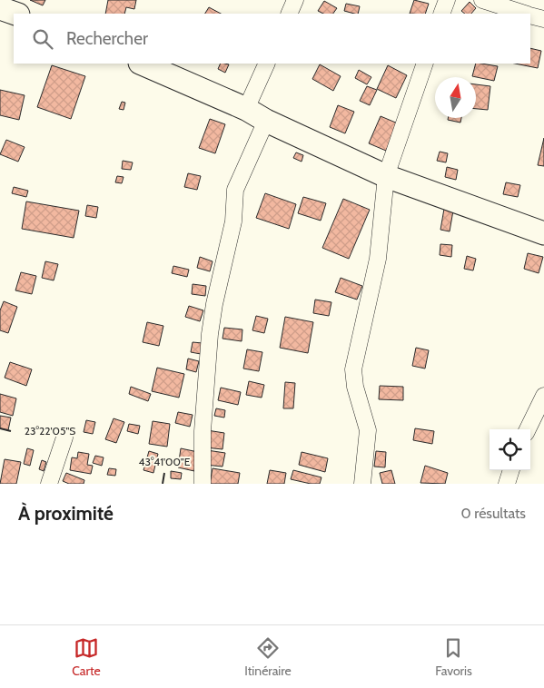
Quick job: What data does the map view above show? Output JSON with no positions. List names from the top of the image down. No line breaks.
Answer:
{"north":"top","page":{"search":"Rechercher","heading":["À proximité","0 résultats"],"nav":["Carte","Itinéraire","Favoris"]},"coordinates":["23°22'05\"S","43°41'00\"E"]}
